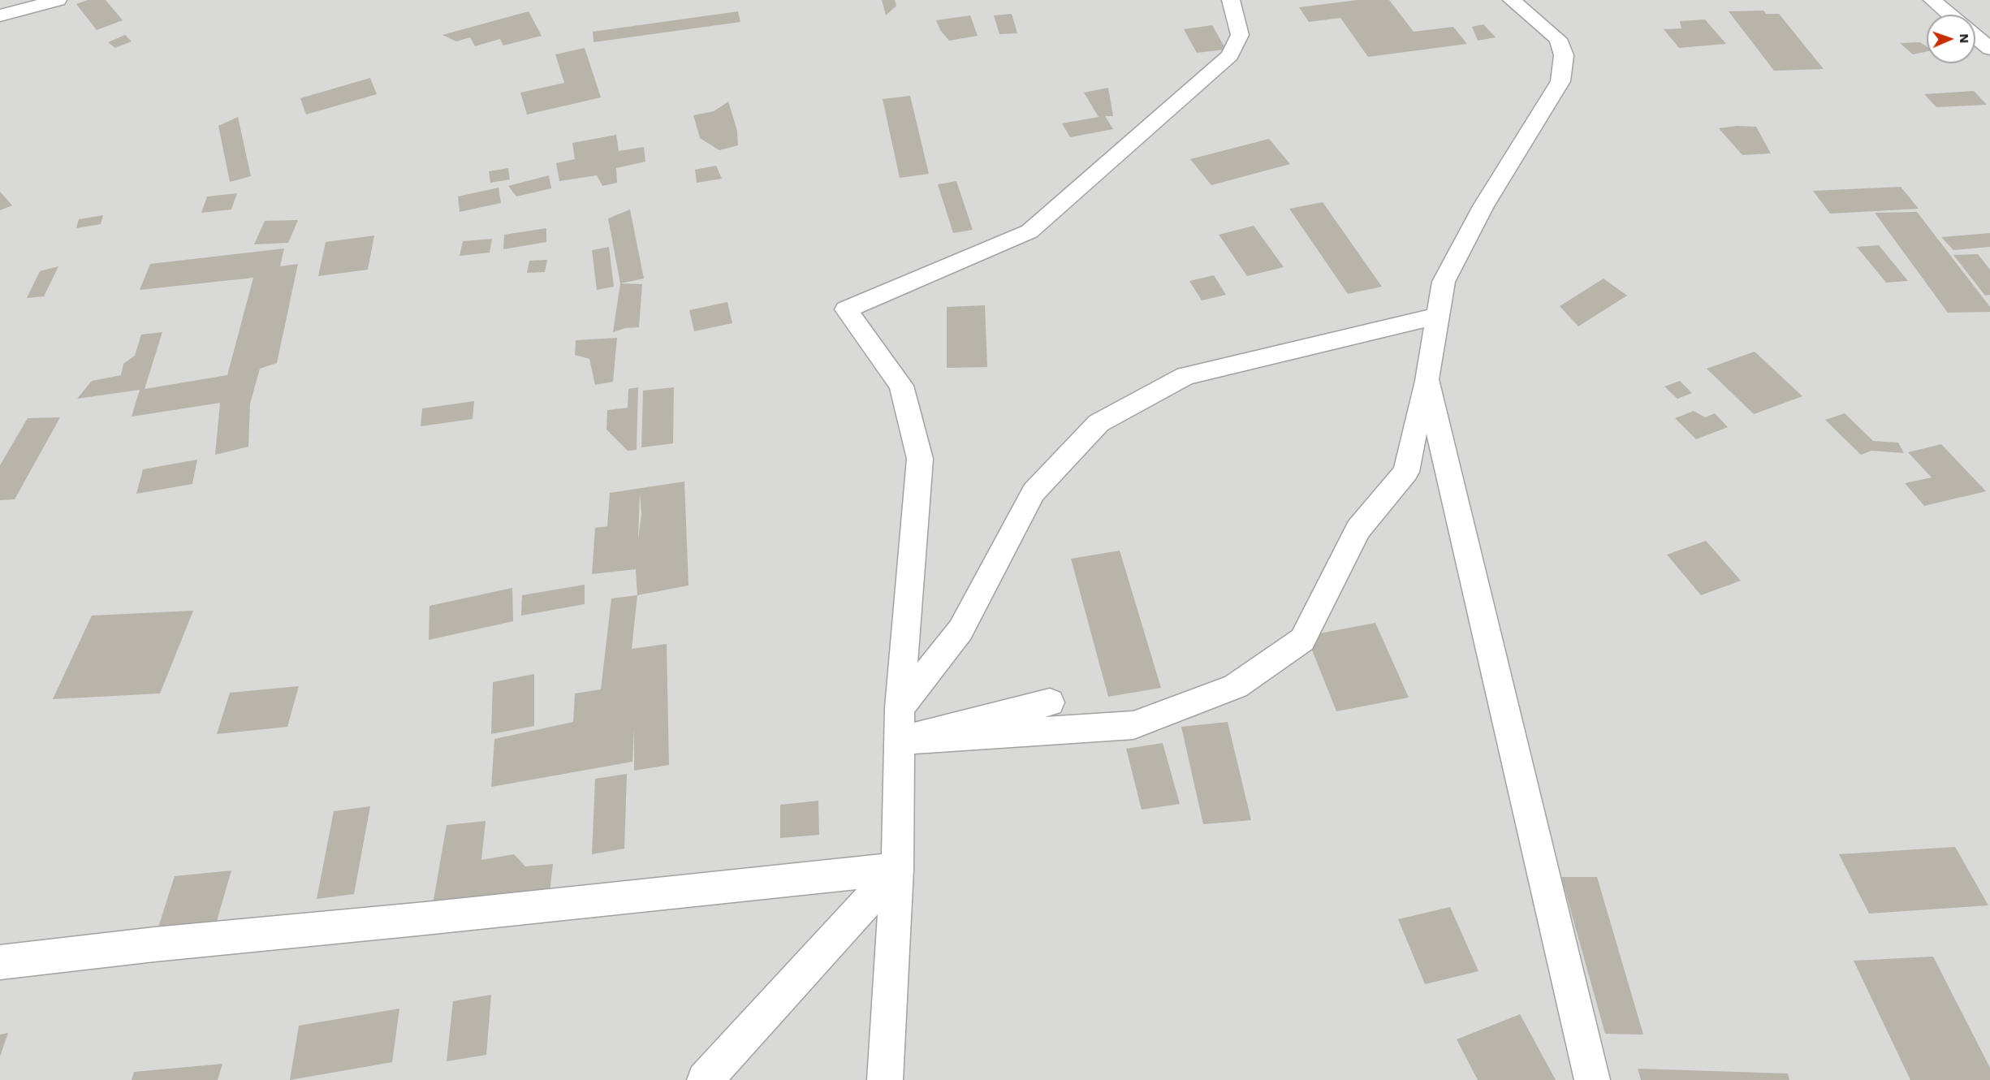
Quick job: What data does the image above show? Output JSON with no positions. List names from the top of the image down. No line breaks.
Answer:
{"north":"right"}
